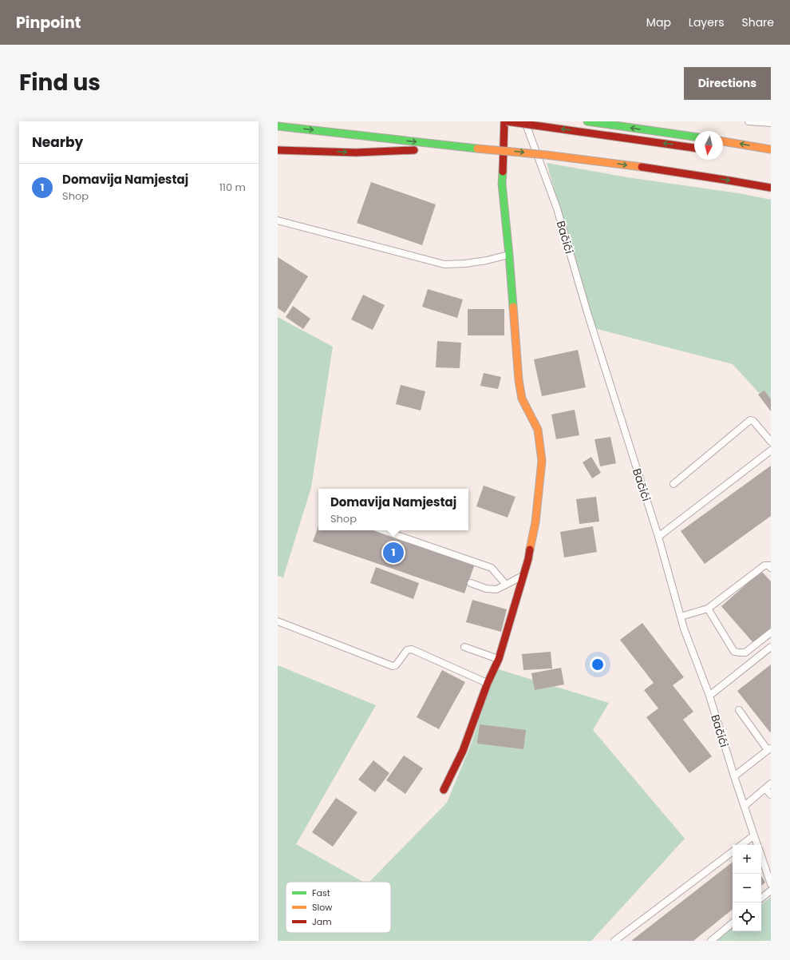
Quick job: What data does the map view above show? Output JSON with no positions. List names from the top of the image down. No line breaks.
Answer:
{"streets":{"lane":["Bačići"]},"legend":["Fast","Slow","Jam"],"north":"bottom","page":{"header":"Pinpoint","nav":["Map","Layers","Share"],"title":"Find us","buttons":"Directions","heading":"Nearby","list":[{"mark":"1","name":"Domavija Namjestaj","note":"Shop","value":"110 m"}],"popup":["Domavija Namjestaj","Shop"],"pins":"1","map_buttons":["+","−"]}}
